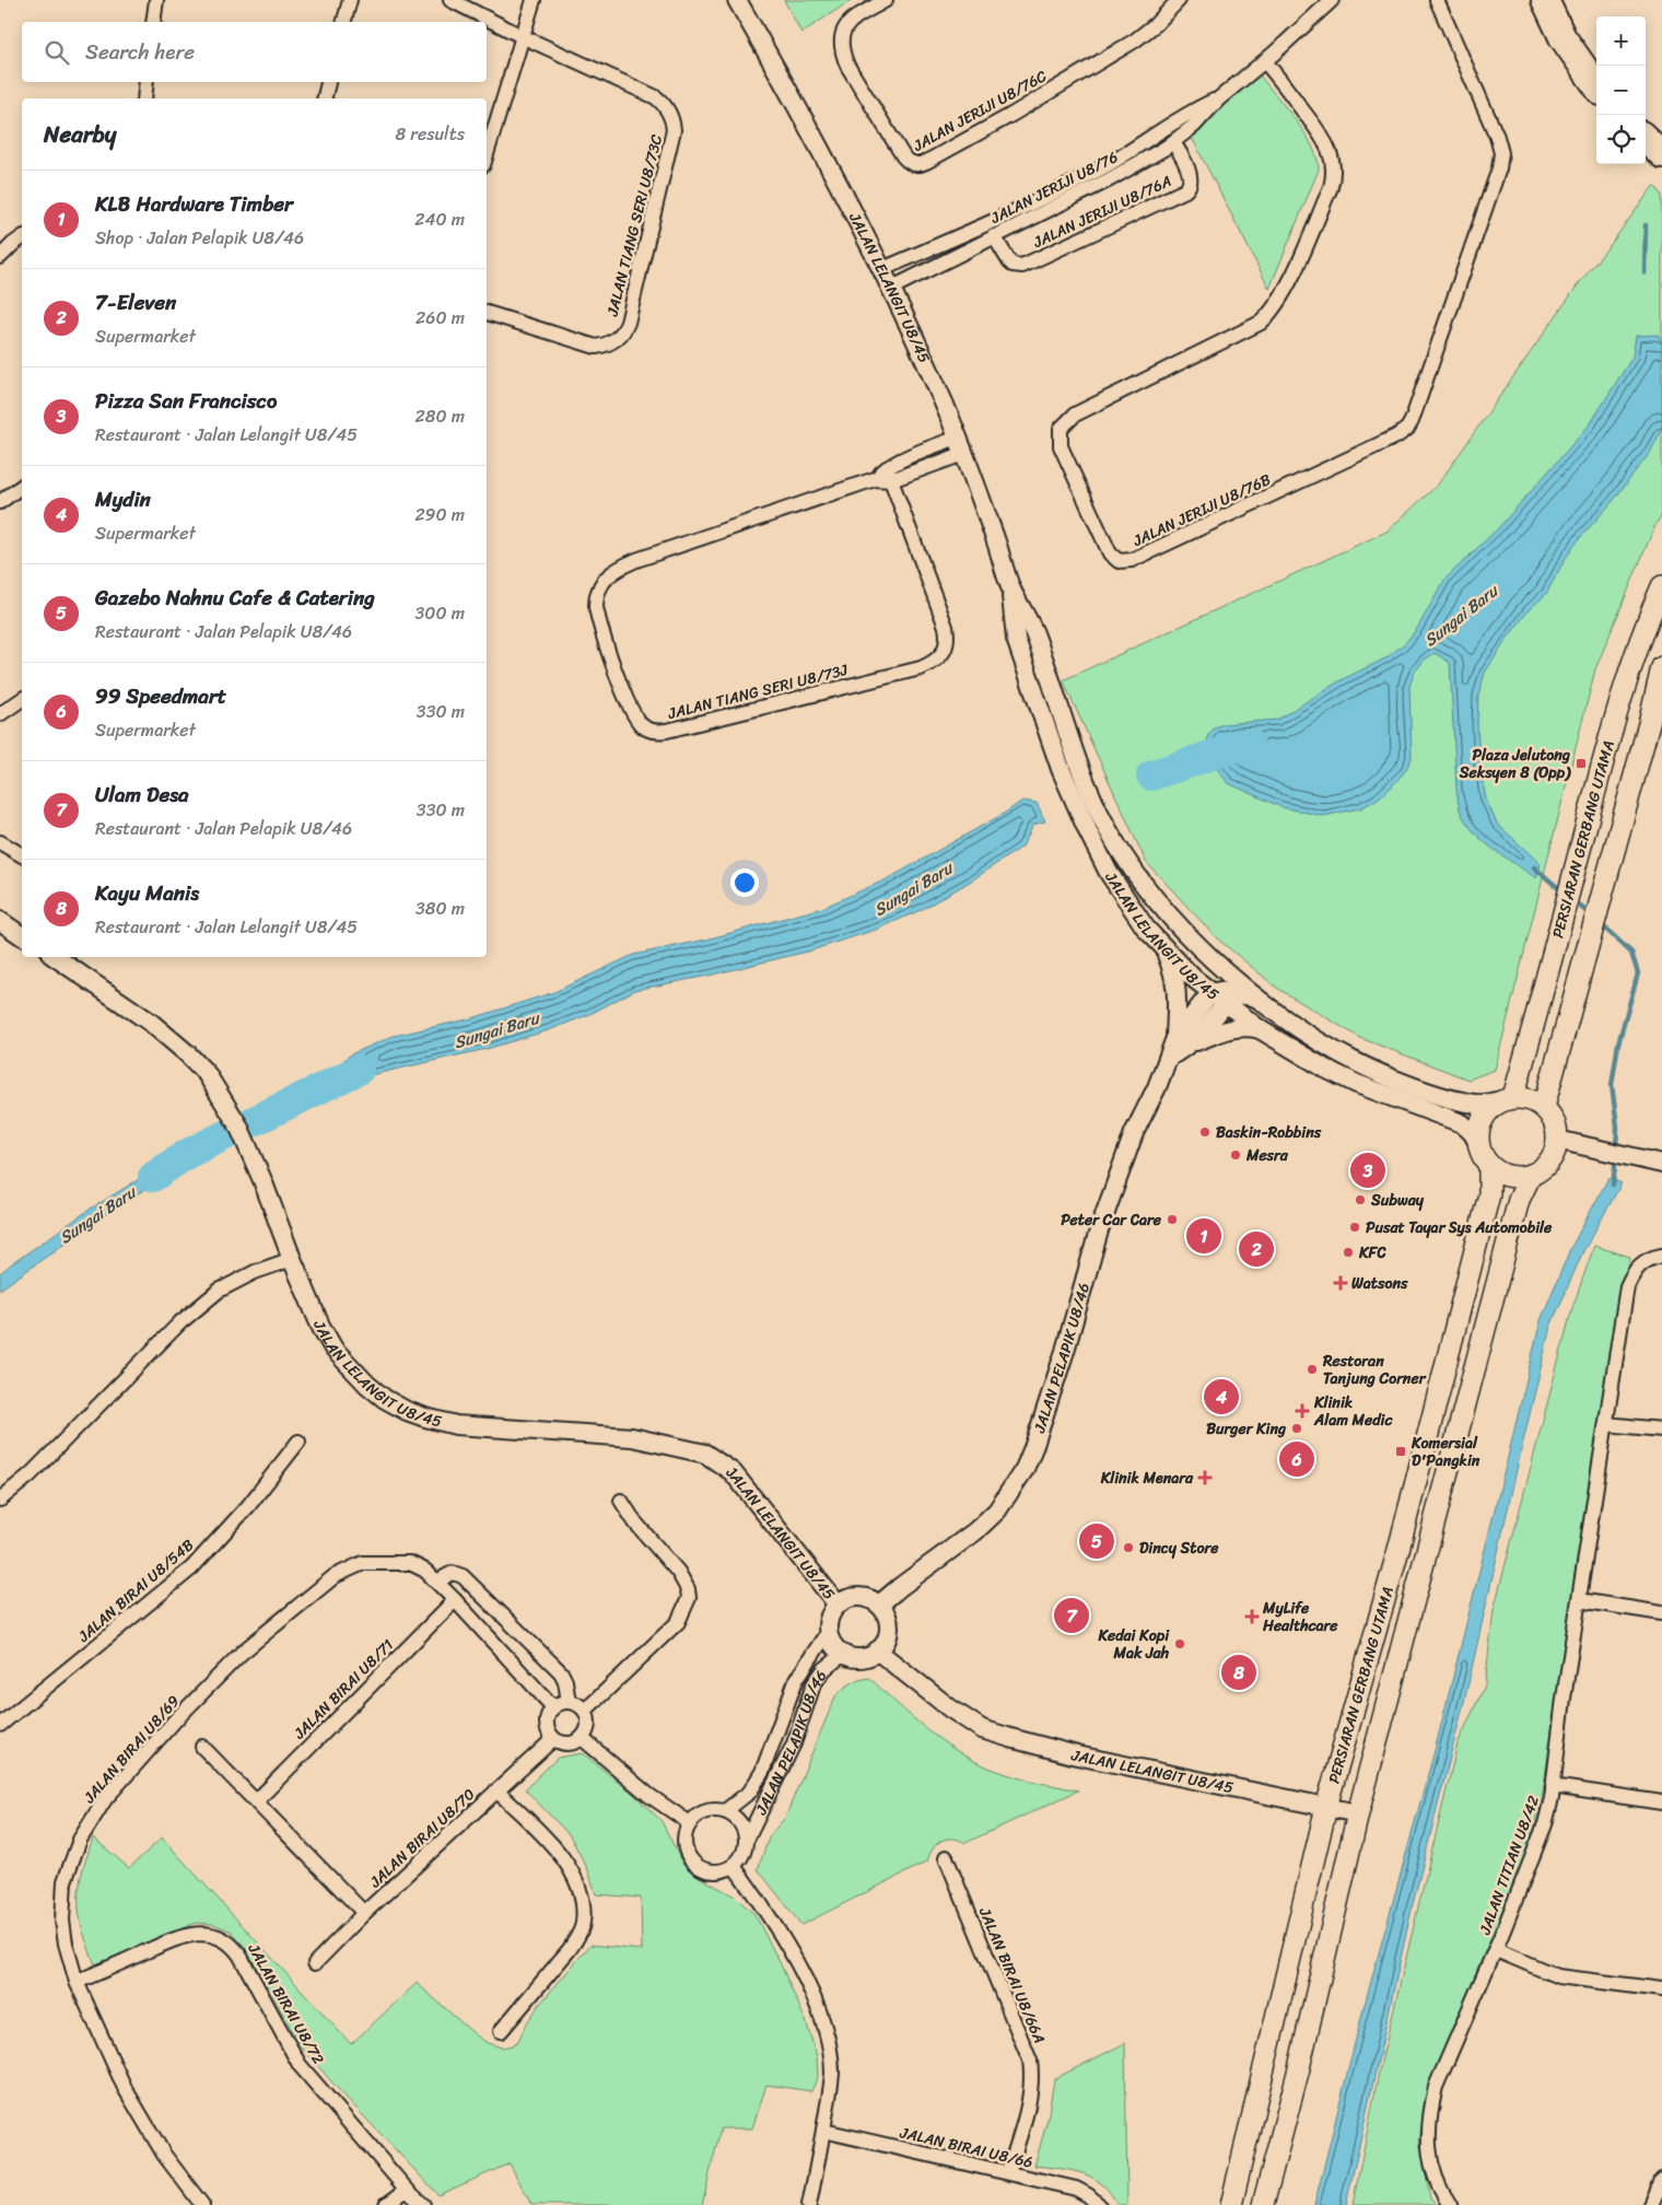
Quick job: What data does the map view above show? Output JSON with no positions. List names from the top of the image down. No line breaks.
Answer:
{"streets":{"main road":["PERSIARAN GERBANG UTAMA"],"street":["JALAN JERIJI U8/76C","JALAN JERIJI U8/76","JALAN JERIJI U8/76A","JALAN TIANG SERI U8/73C","JALAN LELANGIT U8/45","JALAN JERIJI U8/76B","JALAN TIANG SERI U8/73J","JALAN PELAPIK U8/46","JALAN BIRAI U8/54B","JALAN BIRAI U8/71","JALAN BIRAI U8/69","JALAN BIRAI U8/70","JALAN TITIAN U8/42","JALAN BIRAI U8/66A","JALAN BIRAI U8/72","JALAN BIRAI U8/66"]},"crossings":[["JALAN JERIJI U8/76","JALAN JERIJI U8/76A"],["JALAN JERIJI U8/76","JALAN LELANGIT U8/45"],["JALAN JERIJI U8/76","JALAN JERIJI U8/76B"],["JALAN LELANGIT U8/45","JALAN TIANG SERI U8/73J"],["JALAN LELANGIT U8/45","PERSIARAN GERBANG UTAMA"],["JALAN LELANGIT U8/45","JALAN PELAPIK U8/46"],["JALAN BIRAI U8/71","JALAN BIRAI U8/69"],["JALAN BIRAI U8/69","JALAN BIRAI U8/70"],["JALAN BIRAI U8/69","JALAN BIRAI U8/72"],["JALAN BIRAI U8/66A","JALAN BIRAI U8/66"]],"water":["Sungai Baru"],"places":{"transit":["Plaza Jelutong Seksyen 8 (Opp)","Komersial D'Pangkin"],"other":["Baskin-Robbins","Mesra","Subway","Peter Car Care","Pusat Tayar Sys Automobile","KFC","Restoran Tanjung Corner","Burger King","Dincy Store","Kedai Kopi Mak Jah"],"health":["Watsons","Klinik Alam Medic","Klinik Menara","MyLife Healthcare"]},"page":{"map_buttons":["+","−"],"search":"Search here","heading":["Nearby","8 results"],"list":[{"mark":"1","name":"KLB Hardware Timber","note":"Shop · Jalan Pelapik U8/46","value":"240 m"},{"mark":"2","name":"7-Eleven","note":"Supermarket","value":"260 m"},{"mark":"3","name":"Pizza San Francisco","note":"Restaurant · Jalan Lelangit U8/45","value":"280 m"},{"mark":"4","name":"Mydin","note":"Supermarket","value":"290 m"},{"mark":"5","name":"Gazebo Nahnu Cafe & Catering","note":"Restaurant · Jalan Pelapik U8/46","value":"300 m"},{"mark":"6","name":"99 Speedmart","note":"Supermarket","value":"330 m"},{"mark":"7","name":"Ulam Desa","note":"Restaurant · Jalan Pelapik U8/46","value":"330 m"},{"mark":"8","name":"Kayu Manis","note":"Restaurant · Jalan Lelangit U8/45","value":"380 m"}],"pins":["3","1","2","4","6","5","7","8"]}}
